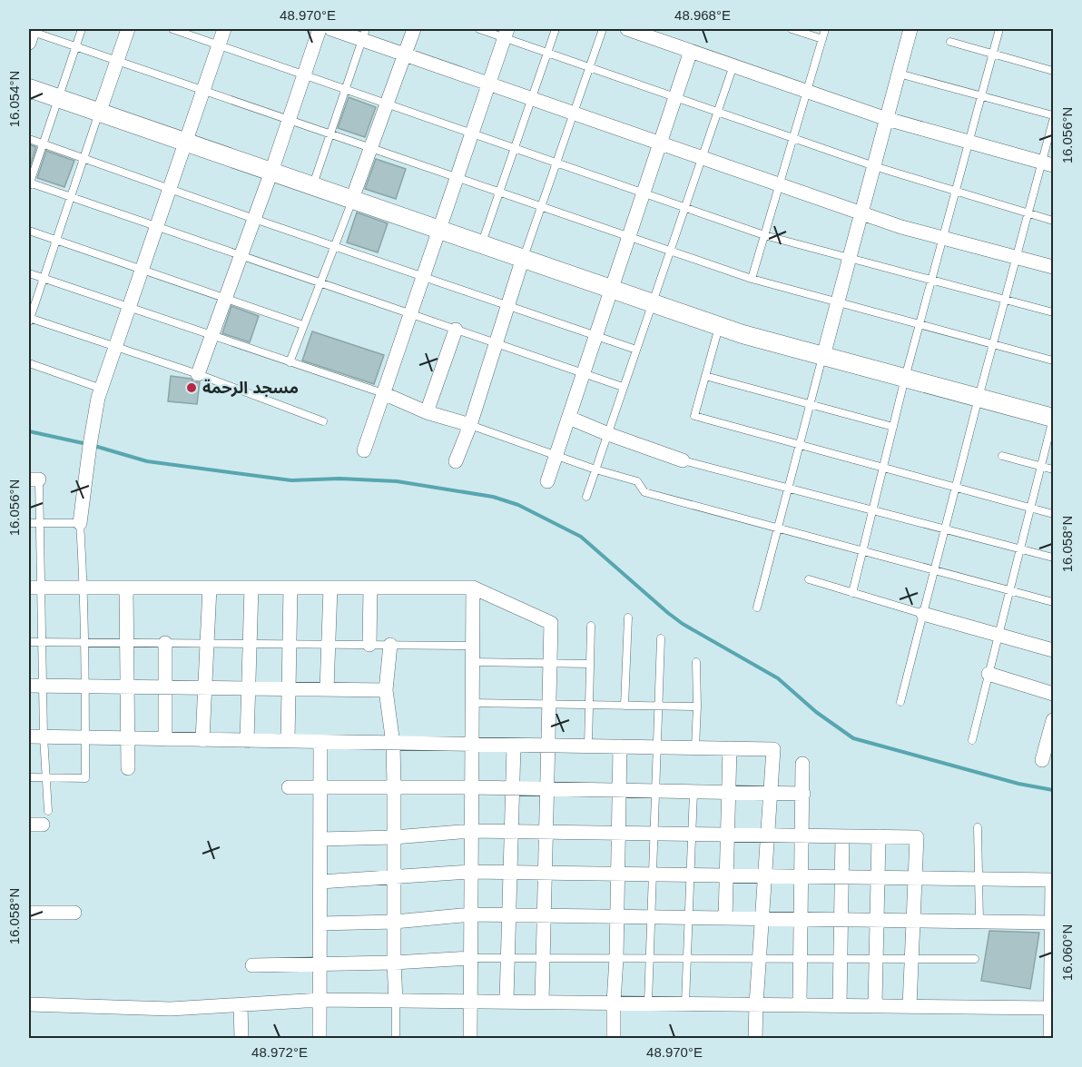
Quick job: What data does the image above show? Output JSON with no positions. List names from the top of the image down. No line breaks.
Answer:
{"places":["مسجد الرحمة"],"coordinates":["48.970°E","48.968°E","16.054°N","16.056°N","16.058°N","16.060°N","48.972°E"]}
